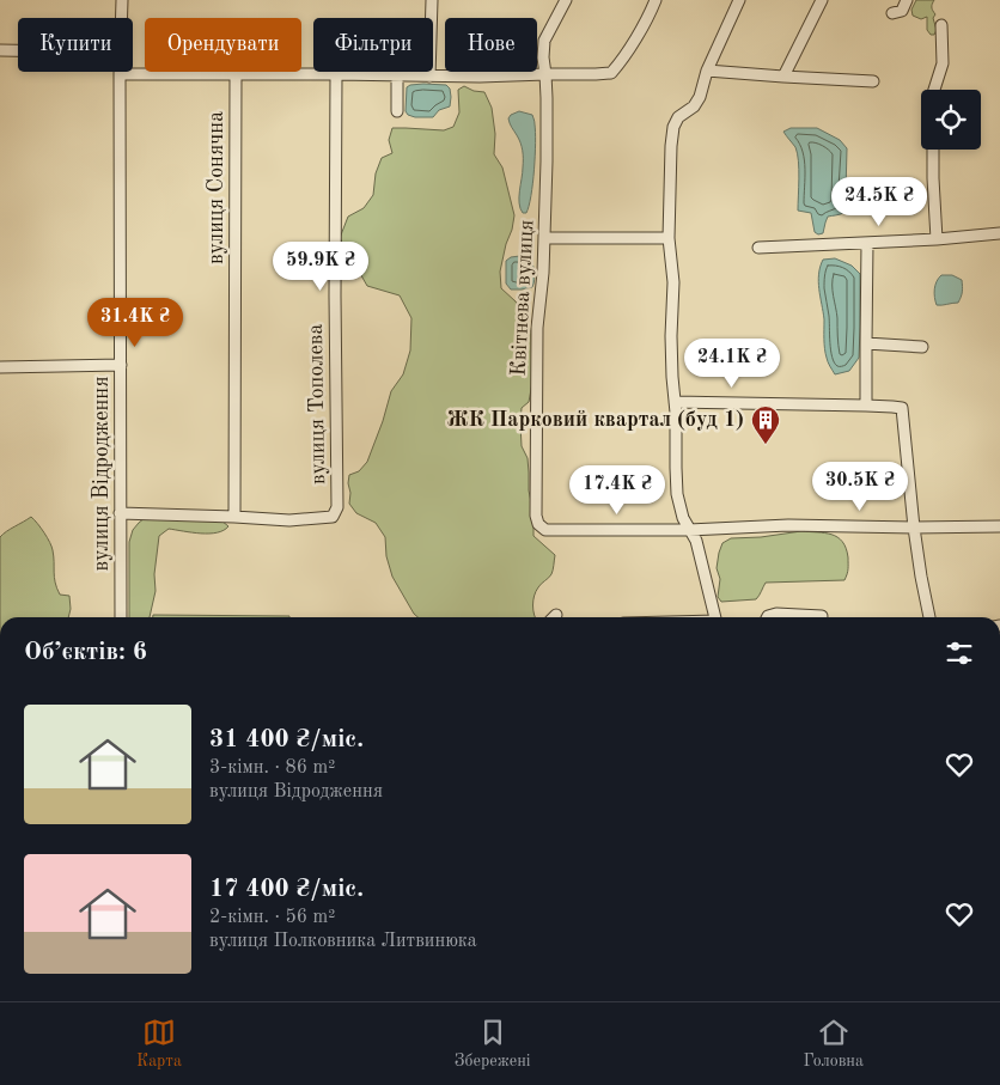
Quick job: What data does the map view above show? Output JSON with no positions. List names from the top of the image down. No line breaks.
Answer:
{"streets":{"street":["вулиця Сонячна","Квітнева вулиця","вулиця Тополева","вулиця Відродження"]},"crossings":[["вулиця Сонячна","вулиця Тополева"]],"places":{"building":["ЖК Парковий квартал (буд 1)"]},"page":{"chip":["Купити","Орендувати","Фільтри","Нове"],"price":["24.5K ₴","59.9K ₴","31.4K ₴","24.1K ₴","30.5K ₴","17.4K ₴"],"heading":"Об’єктів: 6","list":[{"name":"31 400 ₴/міс.","note":"3-кімн. · 86 m² · вулиця Відродження"},{"name":"17 400 ₴/міс.","note":"2-кімн. · 56 m² · вулиця Полковника Литвинюка"}],"tabs":["Карта","Збережені","Головна"]}}
